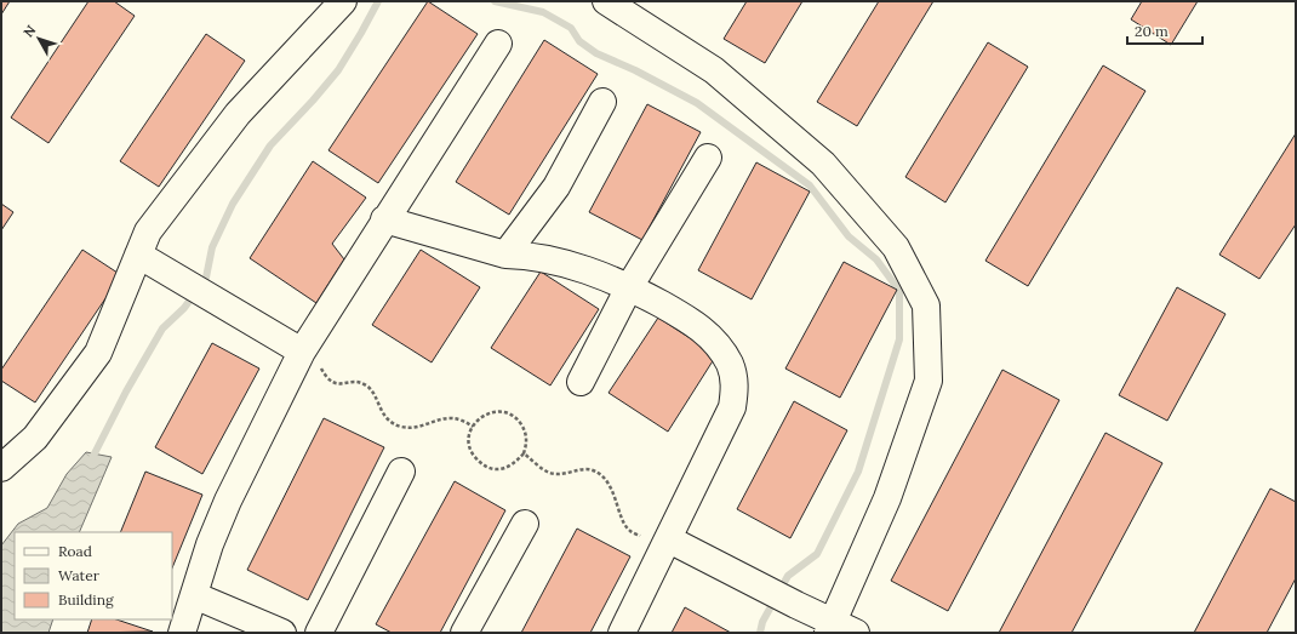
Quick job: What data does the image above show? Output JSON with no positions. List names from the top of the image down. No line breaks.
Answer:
{"legend":["Road","Water","Building"],"scale_bar":"20 m","north":"top left"}
